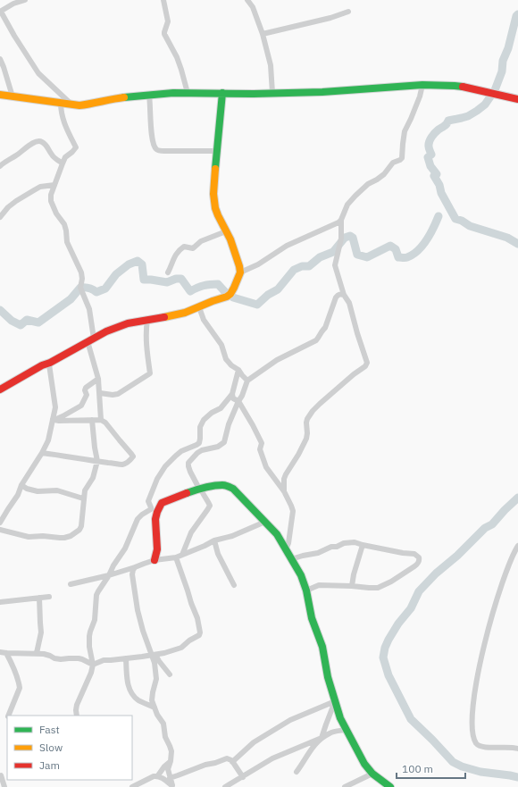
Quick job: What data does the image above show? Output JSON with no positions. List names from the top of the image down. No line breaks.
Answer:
{"legend":["Fast","Slow","Jam"],"scale_bar":"100 m"}
